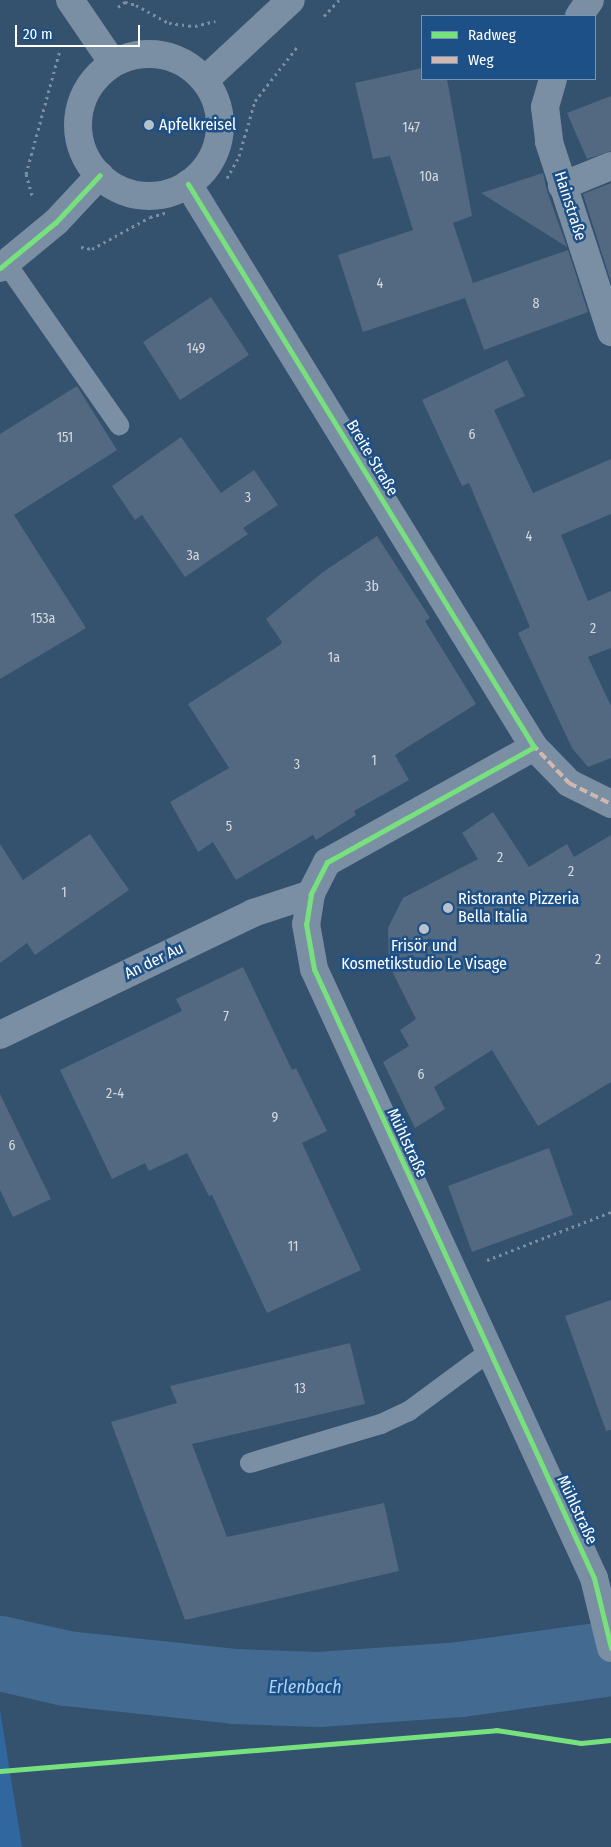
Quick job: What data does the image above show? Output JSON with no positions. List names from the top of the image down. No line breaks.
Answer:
{"streets":{"street":["Hainstraße","Breite Straße","An der Au","Mühlstraße"]},"crossings":[["Breite Straße","Mühlstraße"],["An der Au","Mühlstraße"]],"water":["Erlenbach"],"places":["Apfelkreisel","Ristorante Pizzeria Bella Italia","Frisör und Kosmetikstudio Le Visage"],"house_numbers":["147","10a","4","8","149","6","151","3","4","3a","3b","153a","2","1a","1","3","5","2","2","1","2","7","6","2-4","9","6","11","13"],"legend":["Radweg","Weg"],"scale_bar":"20 m"}
